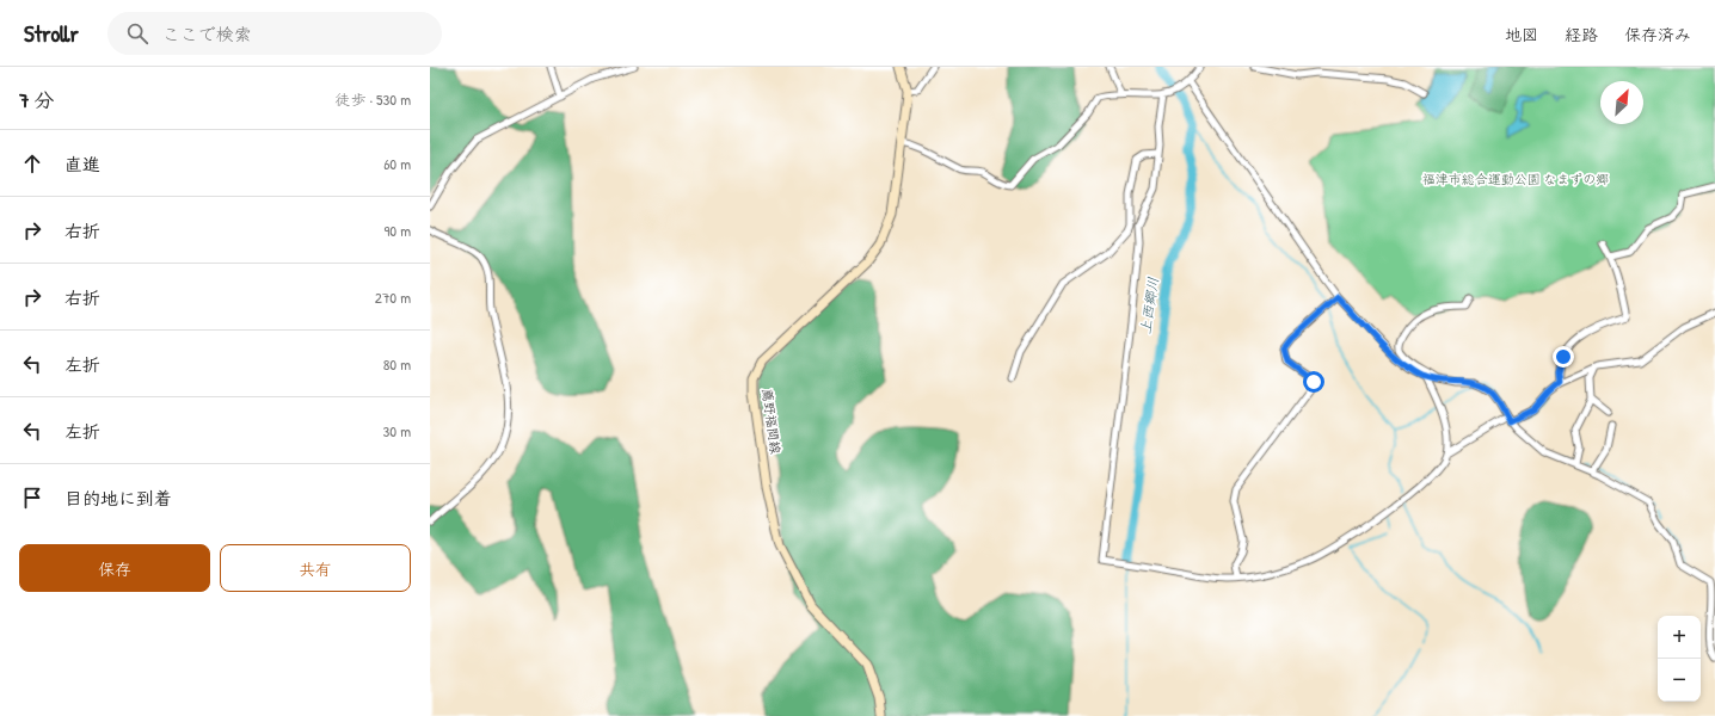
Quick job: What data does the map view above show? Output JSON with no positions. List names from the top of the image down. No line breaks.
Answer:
{"streets":{"main road":["薦野福間線"]},"water":["上西郷川"],"parks":["福津市総合運動公園 なまずの郷"],"north":"top right","page":{"header":"Strollr","search":"ここで検索","nav":["地図","経路","保存済み"],"heading":["7 分","徒歩 · 530 m"],"list":[["直進","60 m"],["右折","90 m"],["右折","270 m"],["左折","80 m"],["左折","30 m"],"目的地に到着"],"buttons":["保存","共有"],"map_buttons":["+","−"]}}
